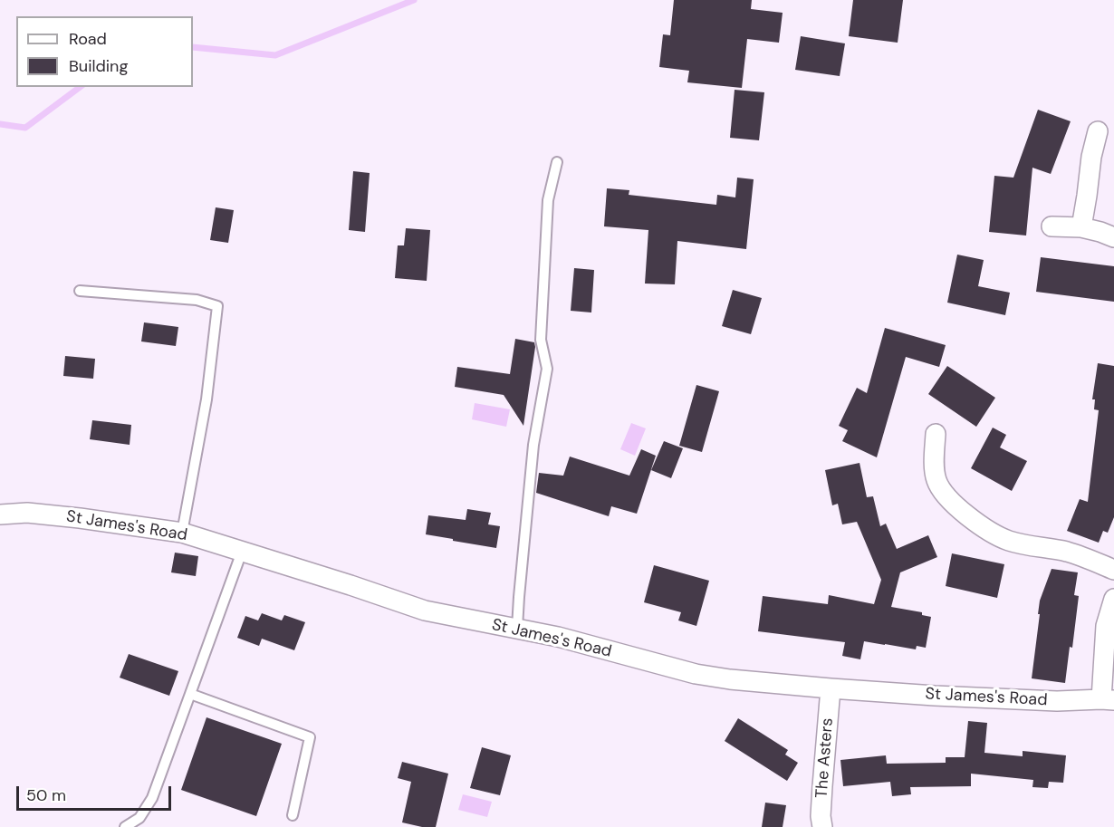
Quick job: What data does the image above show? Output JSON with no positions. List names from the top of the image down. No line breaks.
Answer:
{"streets":{"street":["St James's Road","The Asters"]},"crossings":[["St James's Road","The Asters"]],"legend":["Road","Building"],"scale_bar":"50 m"}
